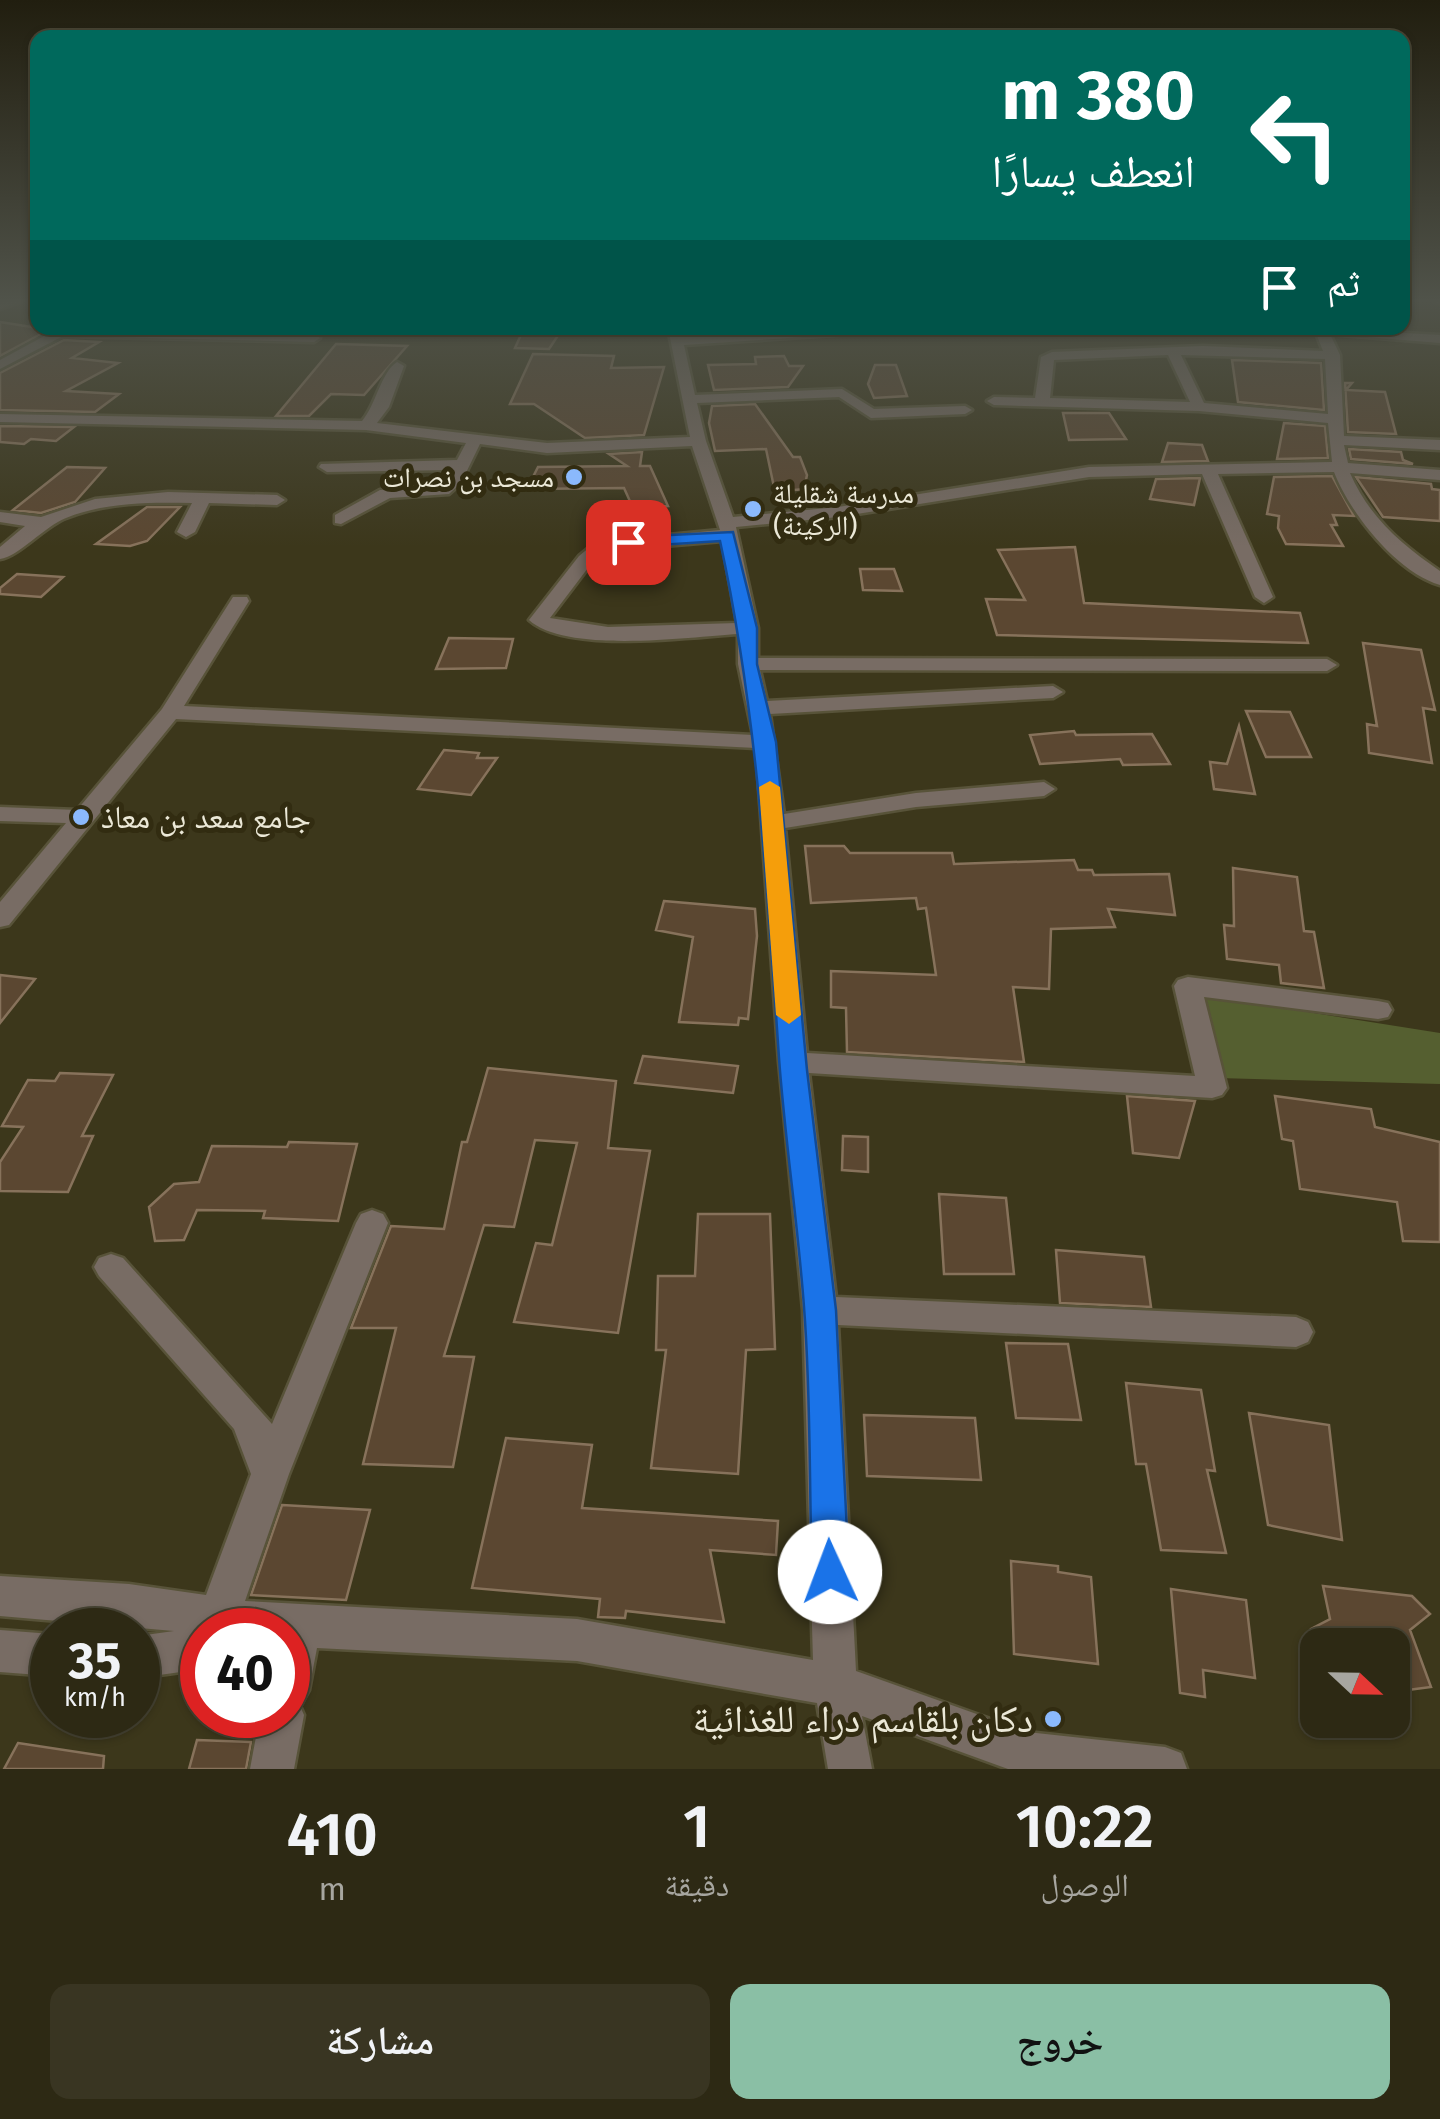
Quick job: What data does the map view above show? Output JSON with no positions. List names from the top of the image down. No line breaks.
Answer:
{"places":["مسجد بن نصرات","مدرسة شقليلة (الركينة)","جامع سعد بن معاذ","دكان بلقاسم دراء للغذائية"],"north":"right","page":{"turn":["380 m","انعطف يسارًا"],"then":"ثم","speed":"35 km/h","limit":"40","eta":["10:22","الوصول","1","دقيقة","410","m"],"buttons":["خروج","مشاركة"]}}
